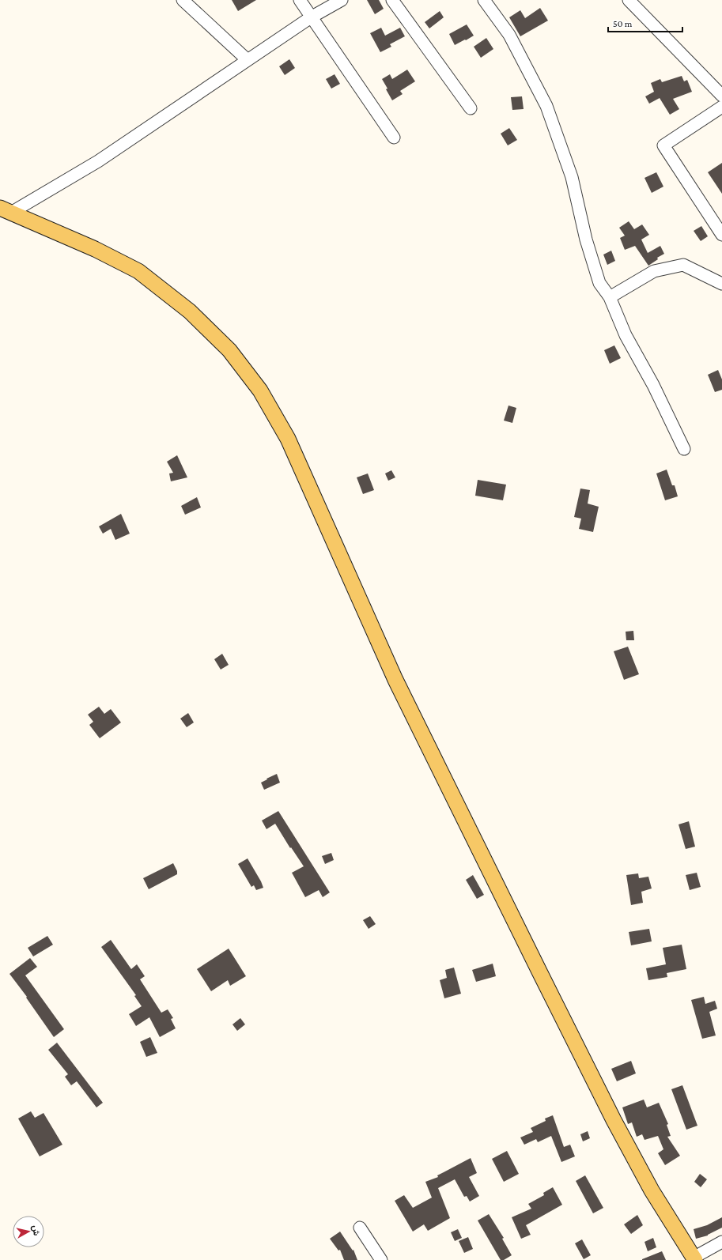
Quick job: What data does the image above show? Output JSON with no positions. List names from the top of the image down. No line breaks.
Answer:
{"scale_bar":"50 m","north":"right"}
